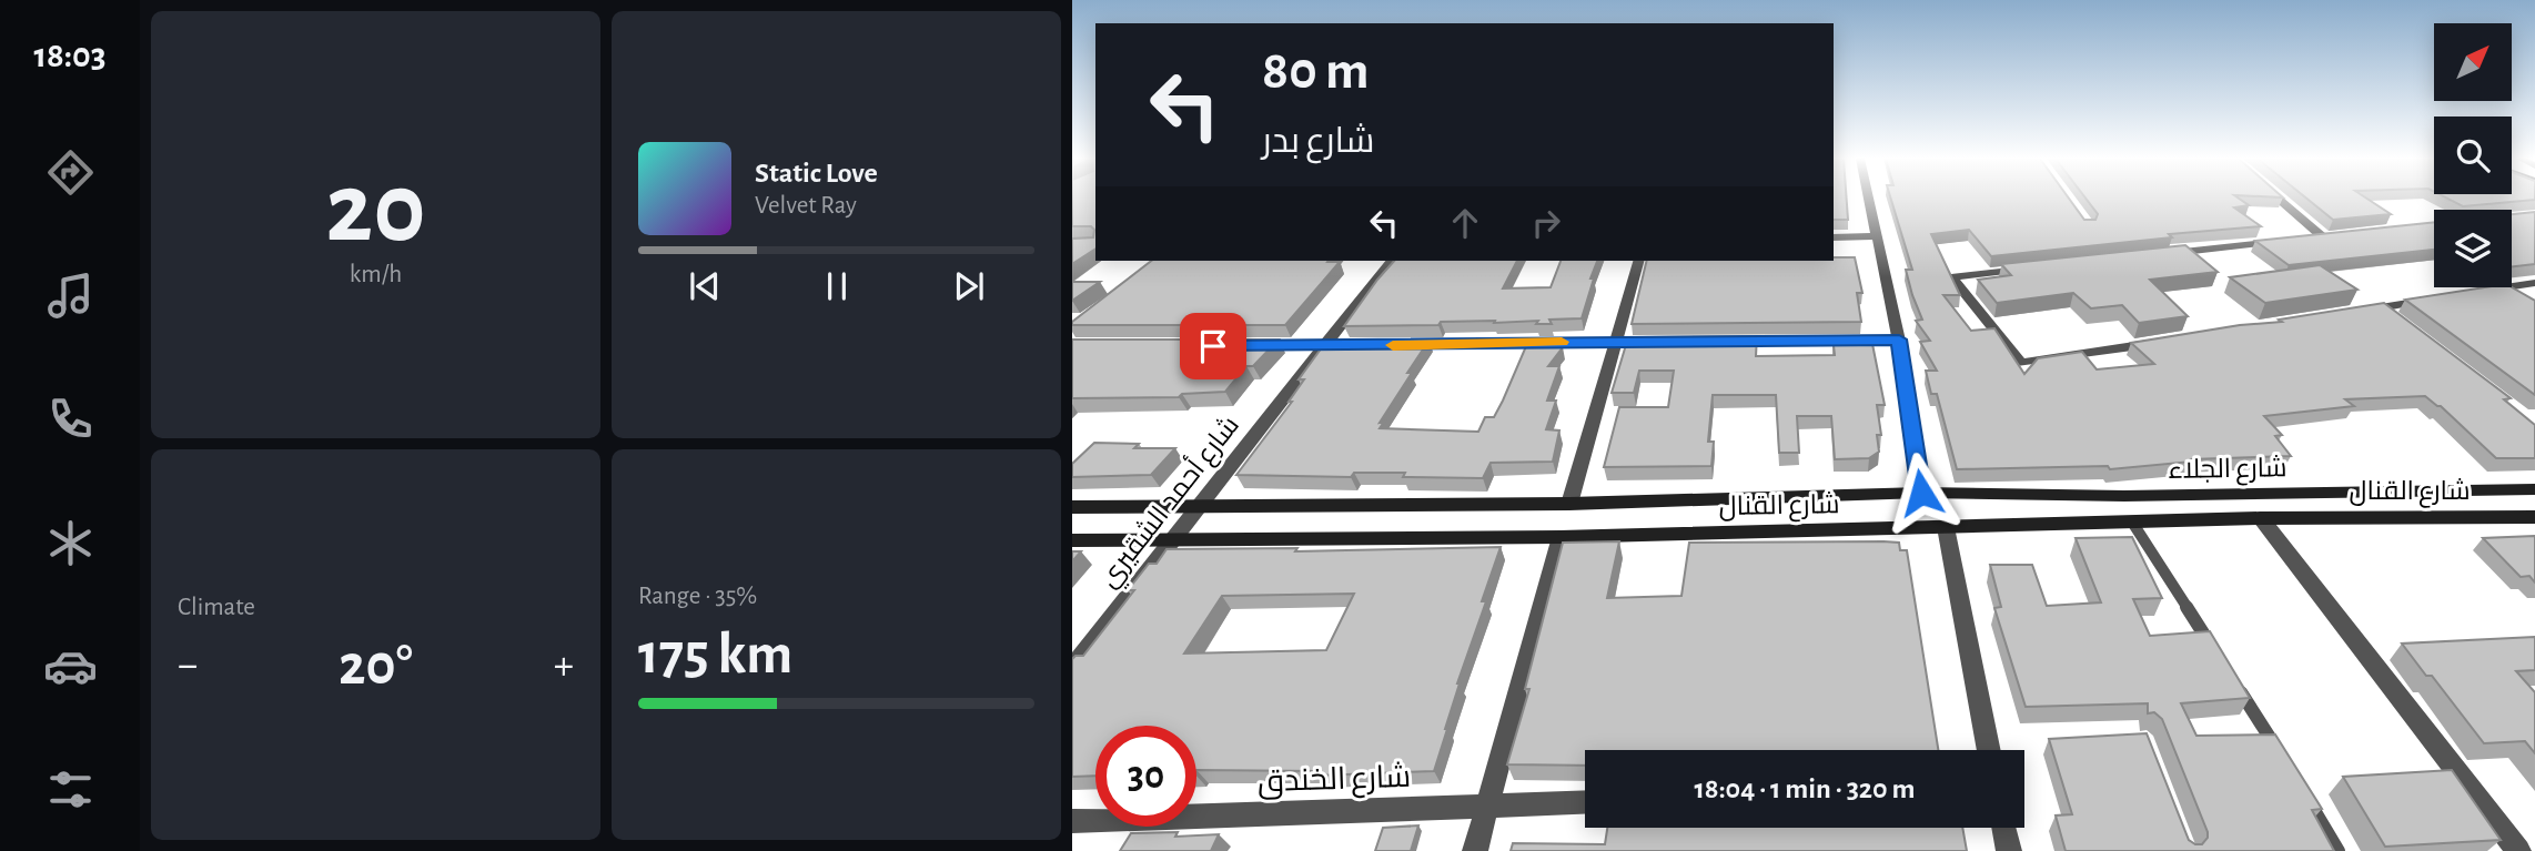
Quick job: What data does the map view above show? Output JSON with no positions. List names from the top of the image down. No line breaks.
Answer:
{"streets":{"main road":["شارع الجلاء","شارع القنال"],"street":["شارع أحمد الشقيري","شارع الخندق"]},"crossings":[["شارع الجلاء","شارع القنال"],["شارع القنال","شارع أحمد الشقيري"]],"north":"top right","page":{"tabs":"18:03","tile":[["20","km/h"],"Climate",["Range · 35%","175 km"]],"turn":["80 m","شارع بدر"],"song":["Static Love","Velvet Ray"],"heat":["−","20°","+"],"limit":"30","trip":"18:04 · 1 min · 320 m"}}
